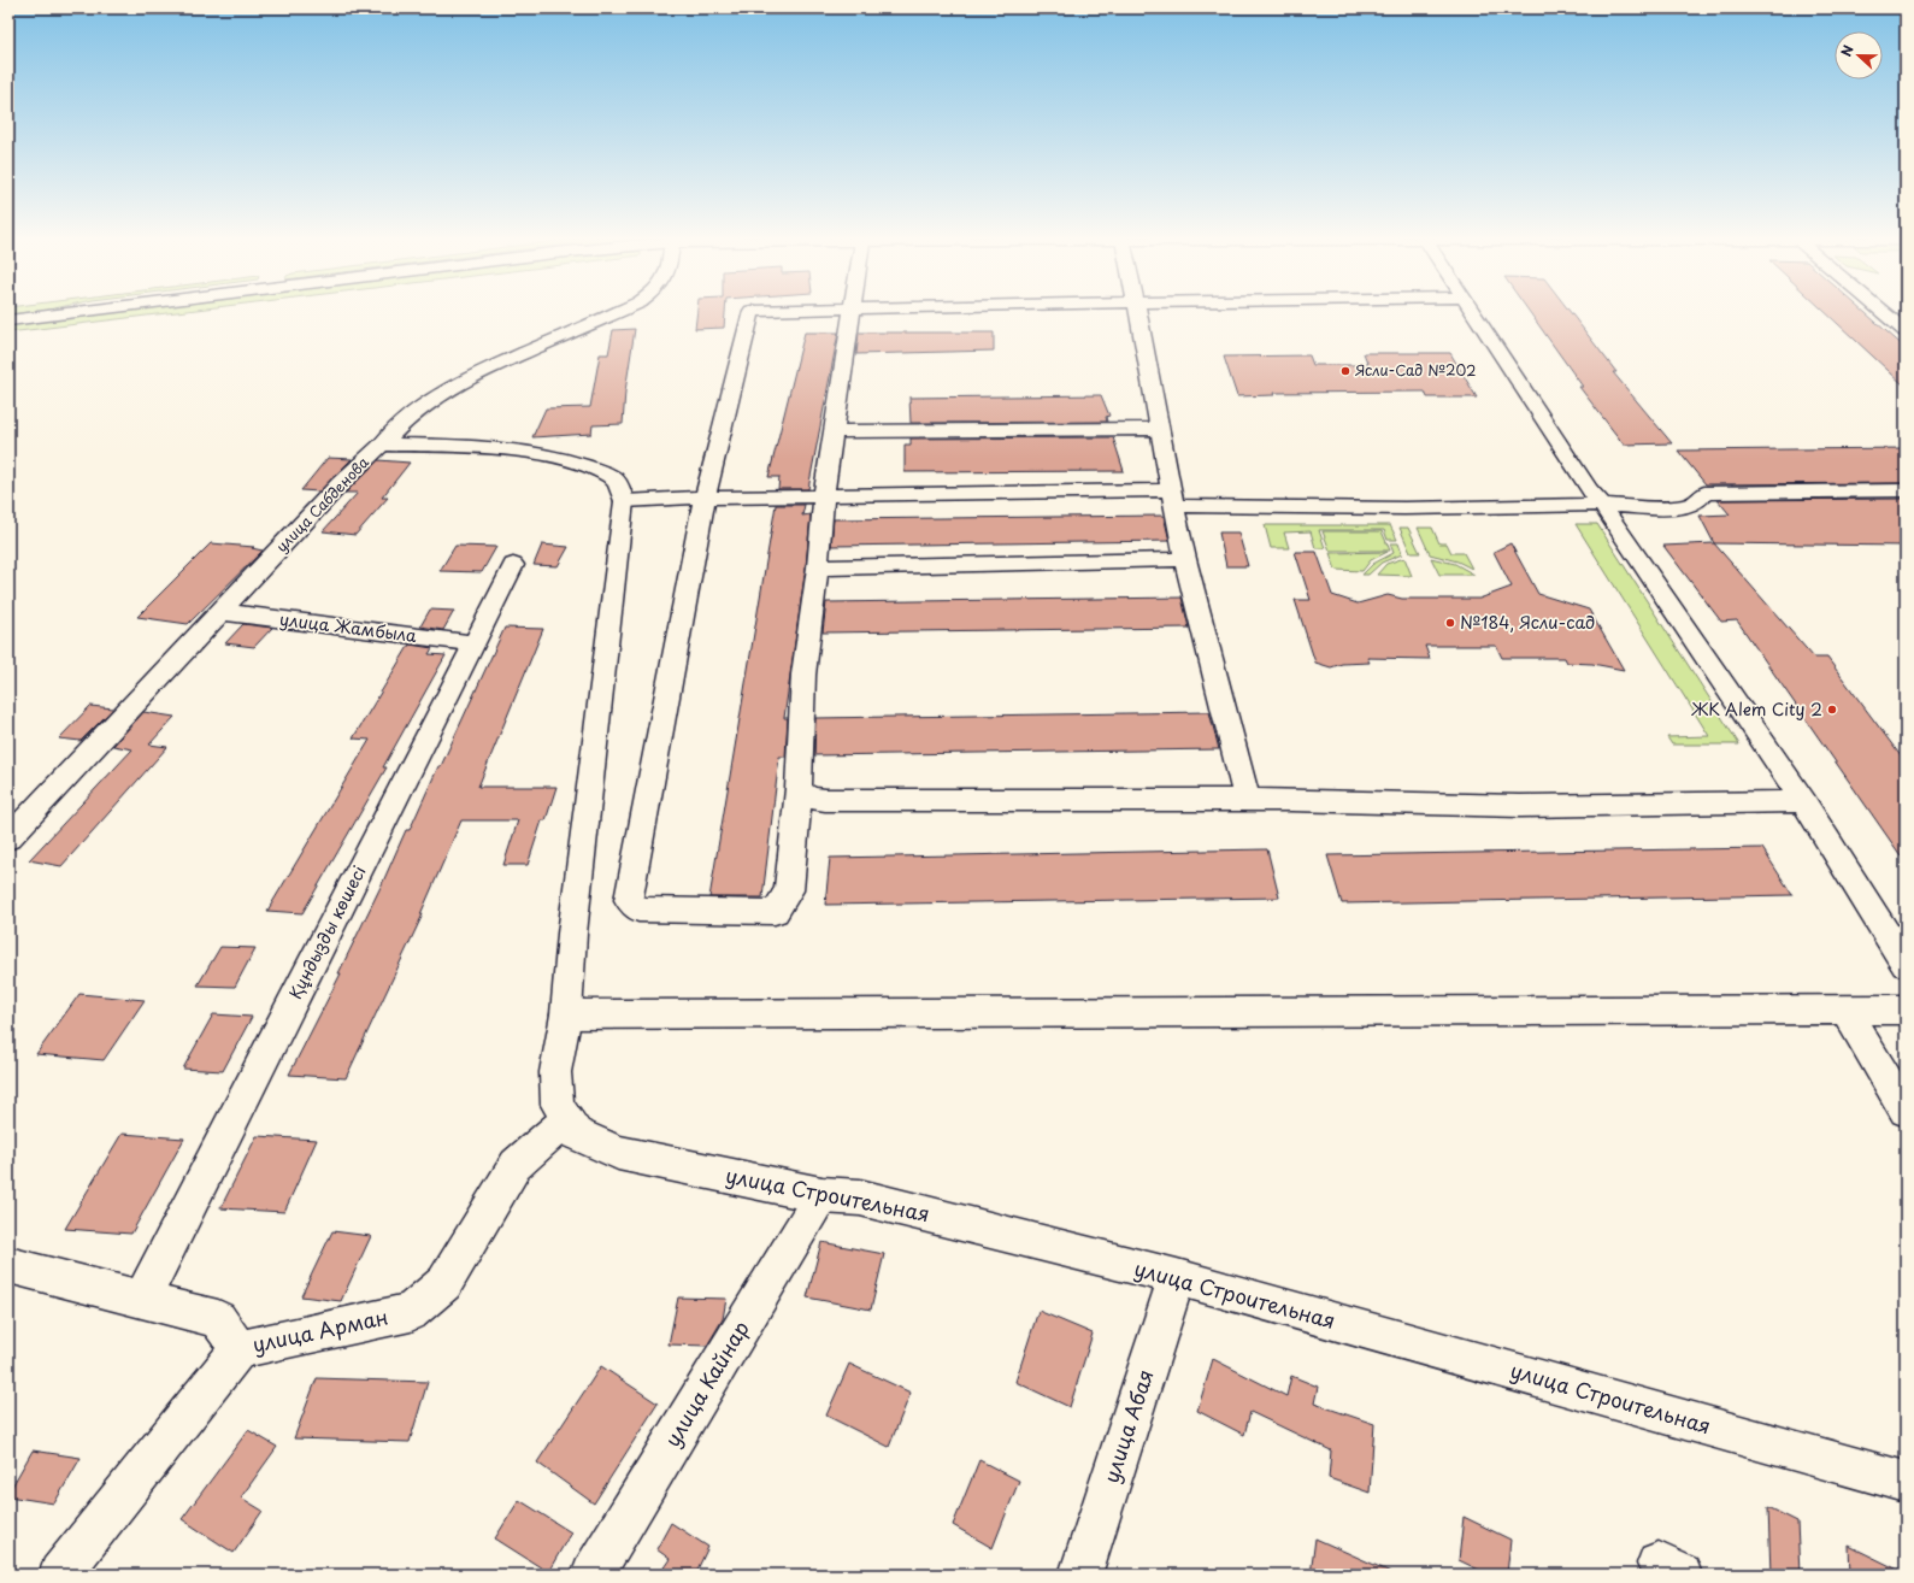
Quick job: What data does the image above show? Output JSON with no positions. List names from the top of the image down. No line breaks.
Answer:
{"streets":{"street":["улица Сабденова","улица Жамбыла","Құндызды көшесі","улица Строительная","улица Арман","улица Кайнар","улица Абая"]},"crossings":[["улица Сабденова","улица Жамбыла"],["улица Жамбыла","Құндызды көшесі"],["улица Строительная","улица Арман"],["улица Строительная","улица Кайнар"],["улица Строительная","улица Абая"]],"places":["Ясли-Сад №202","№184, Ясли-сад","ЖК Alem City 2"],"north":"left"}
